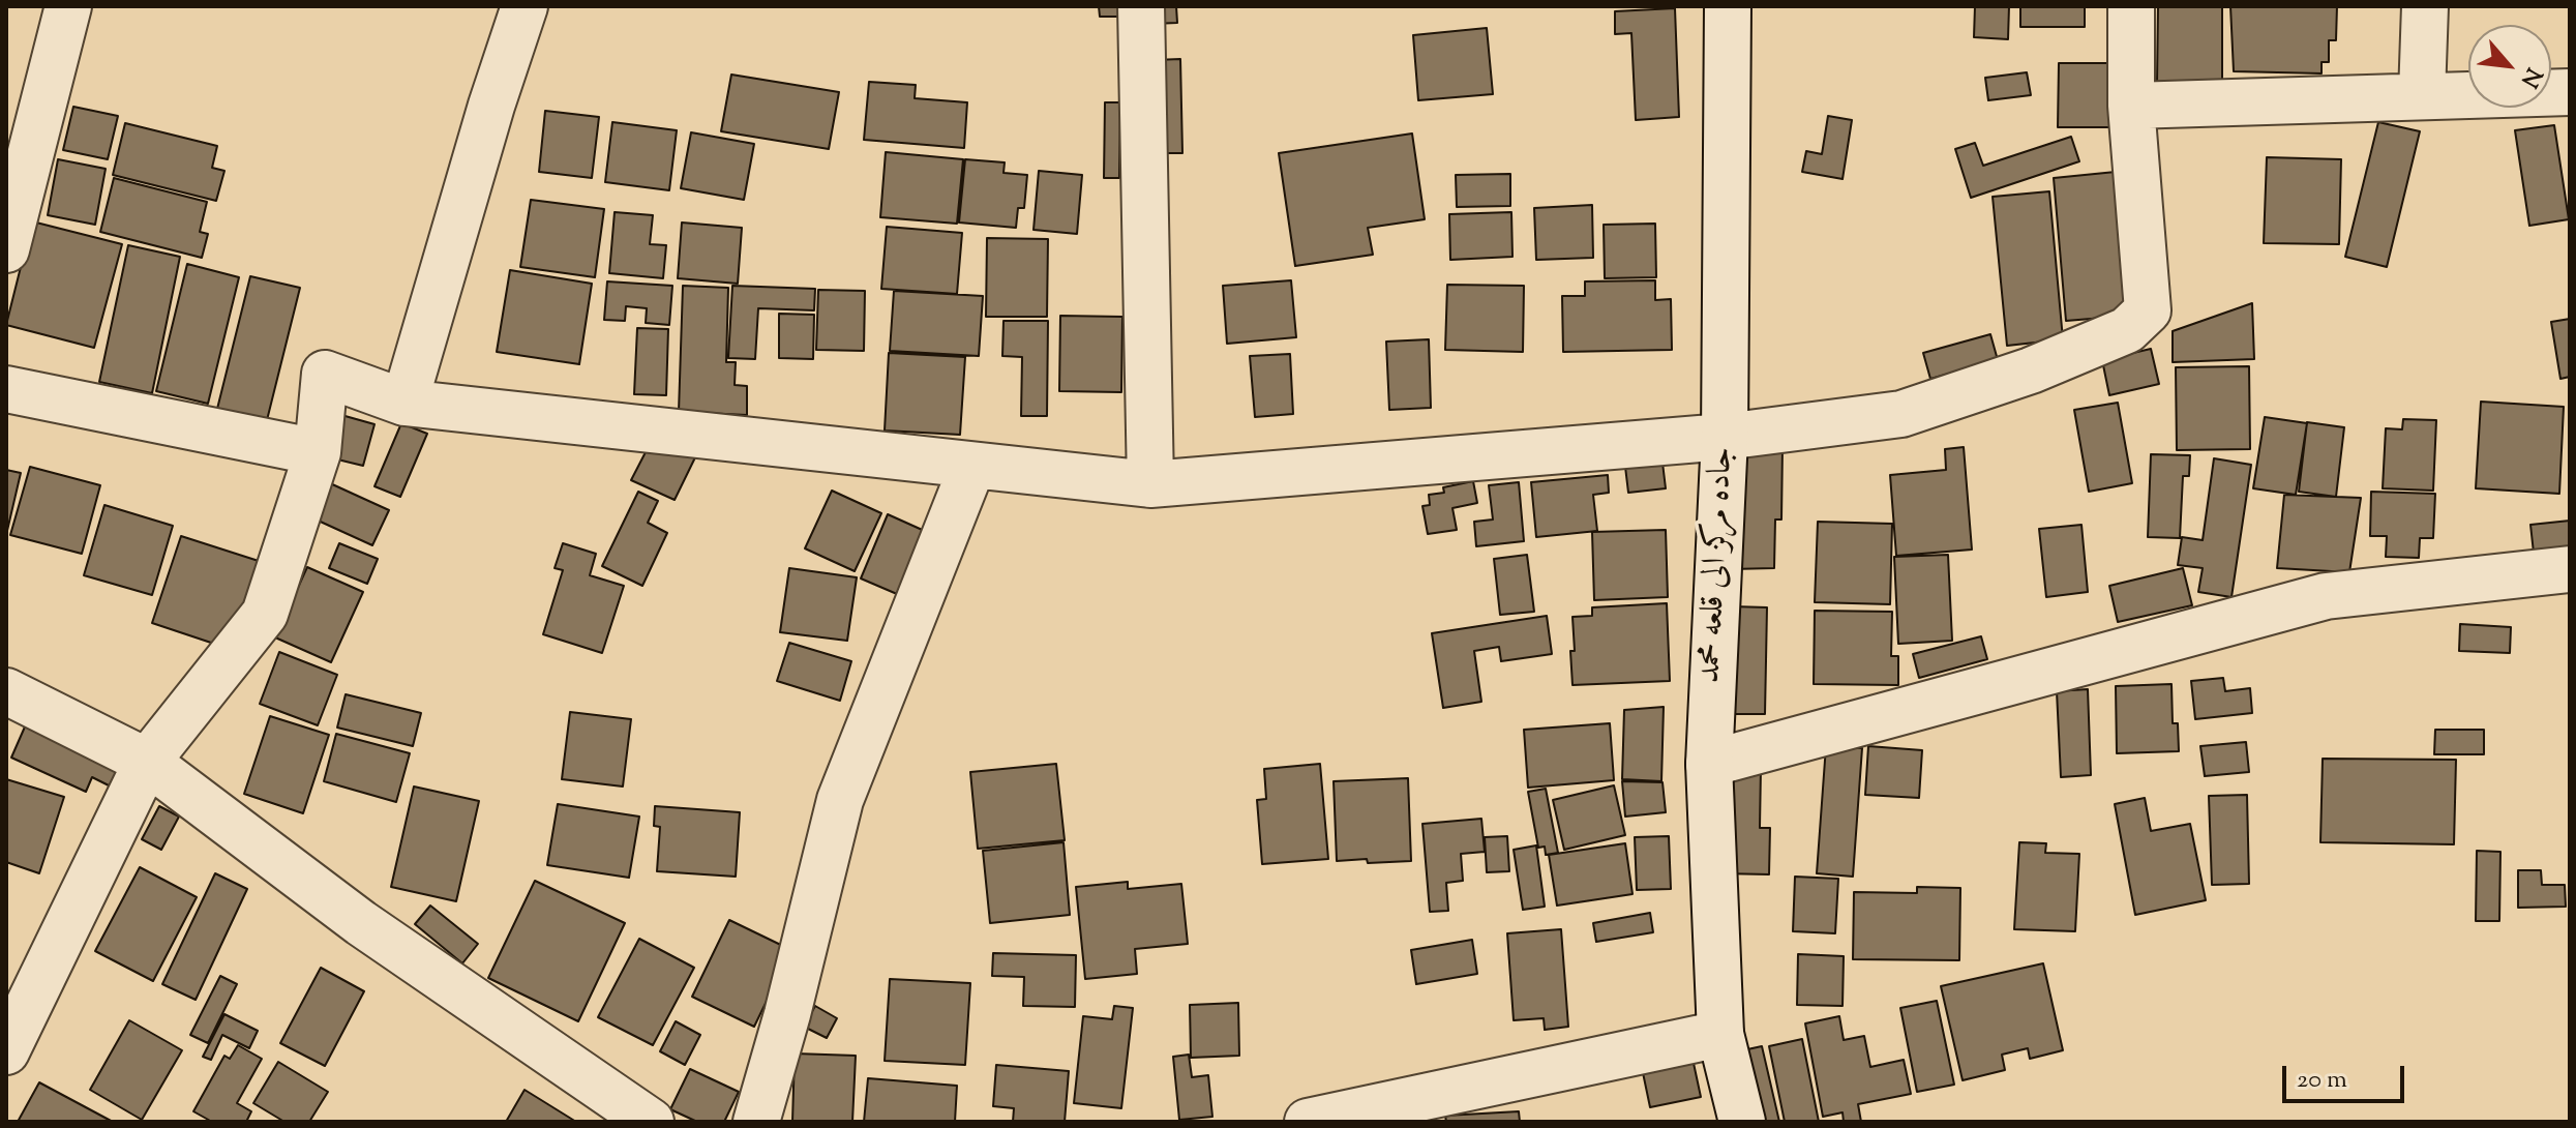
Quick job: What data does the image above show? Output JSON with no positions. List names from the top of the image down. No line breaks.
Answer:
{"streets":{"street":["جاده مرکز الی قلعه محمد"]},"scale_bar":"20 m","north":"bottom right"}
